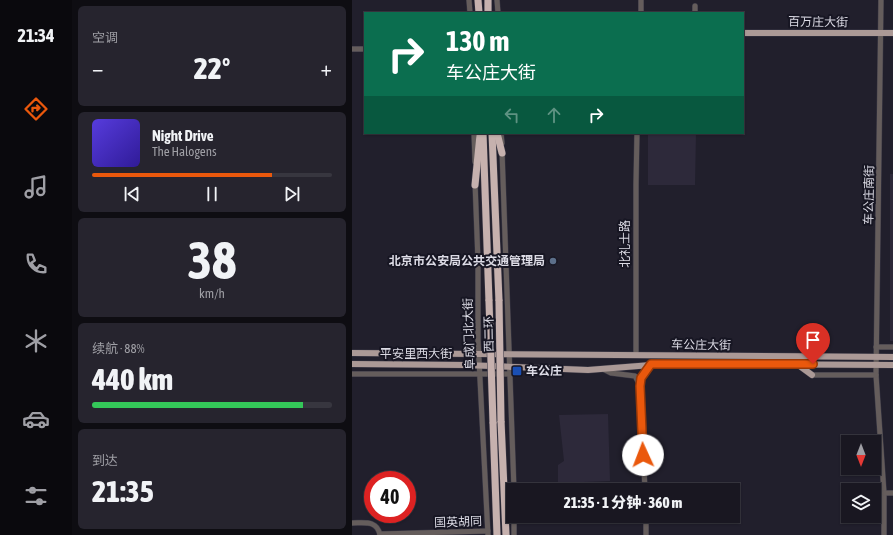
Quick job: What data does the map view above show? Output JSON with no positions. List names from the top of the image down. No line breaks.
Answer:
{"streets":{"highway":["西二环"],"main road":["百万庄大街","车公庄大街","平安里西大街"],"street":["车公庄南街","北礼士路","阜成门北大街","国英胡同"]},"crossings":[["百万庄大街","车公庄南街"],["车公庄南街","车公庄大街"],["北礼士路","车公庄大街"],["阜成门北大街","平安里西大街"],["阜成门北大街","国英胡同"],["车公庄大街","平安里西大街"]],"places":{"other":["北京市公安局公共交通管理局"],"transit":["车公庄"]},"north":"bottom","page":{"tabs":"21:34","tile":["空调",["38","km/h"],["续航 · 88%","440 km"],["到达","21:35"]],"turn":["130 m","车公庄大街"],"heat":["−","22°","+"],"song":["Night Drive","The Halogens"],"limit":"40","trip":"21:35 · 1 分钟 · 360 m"}}
